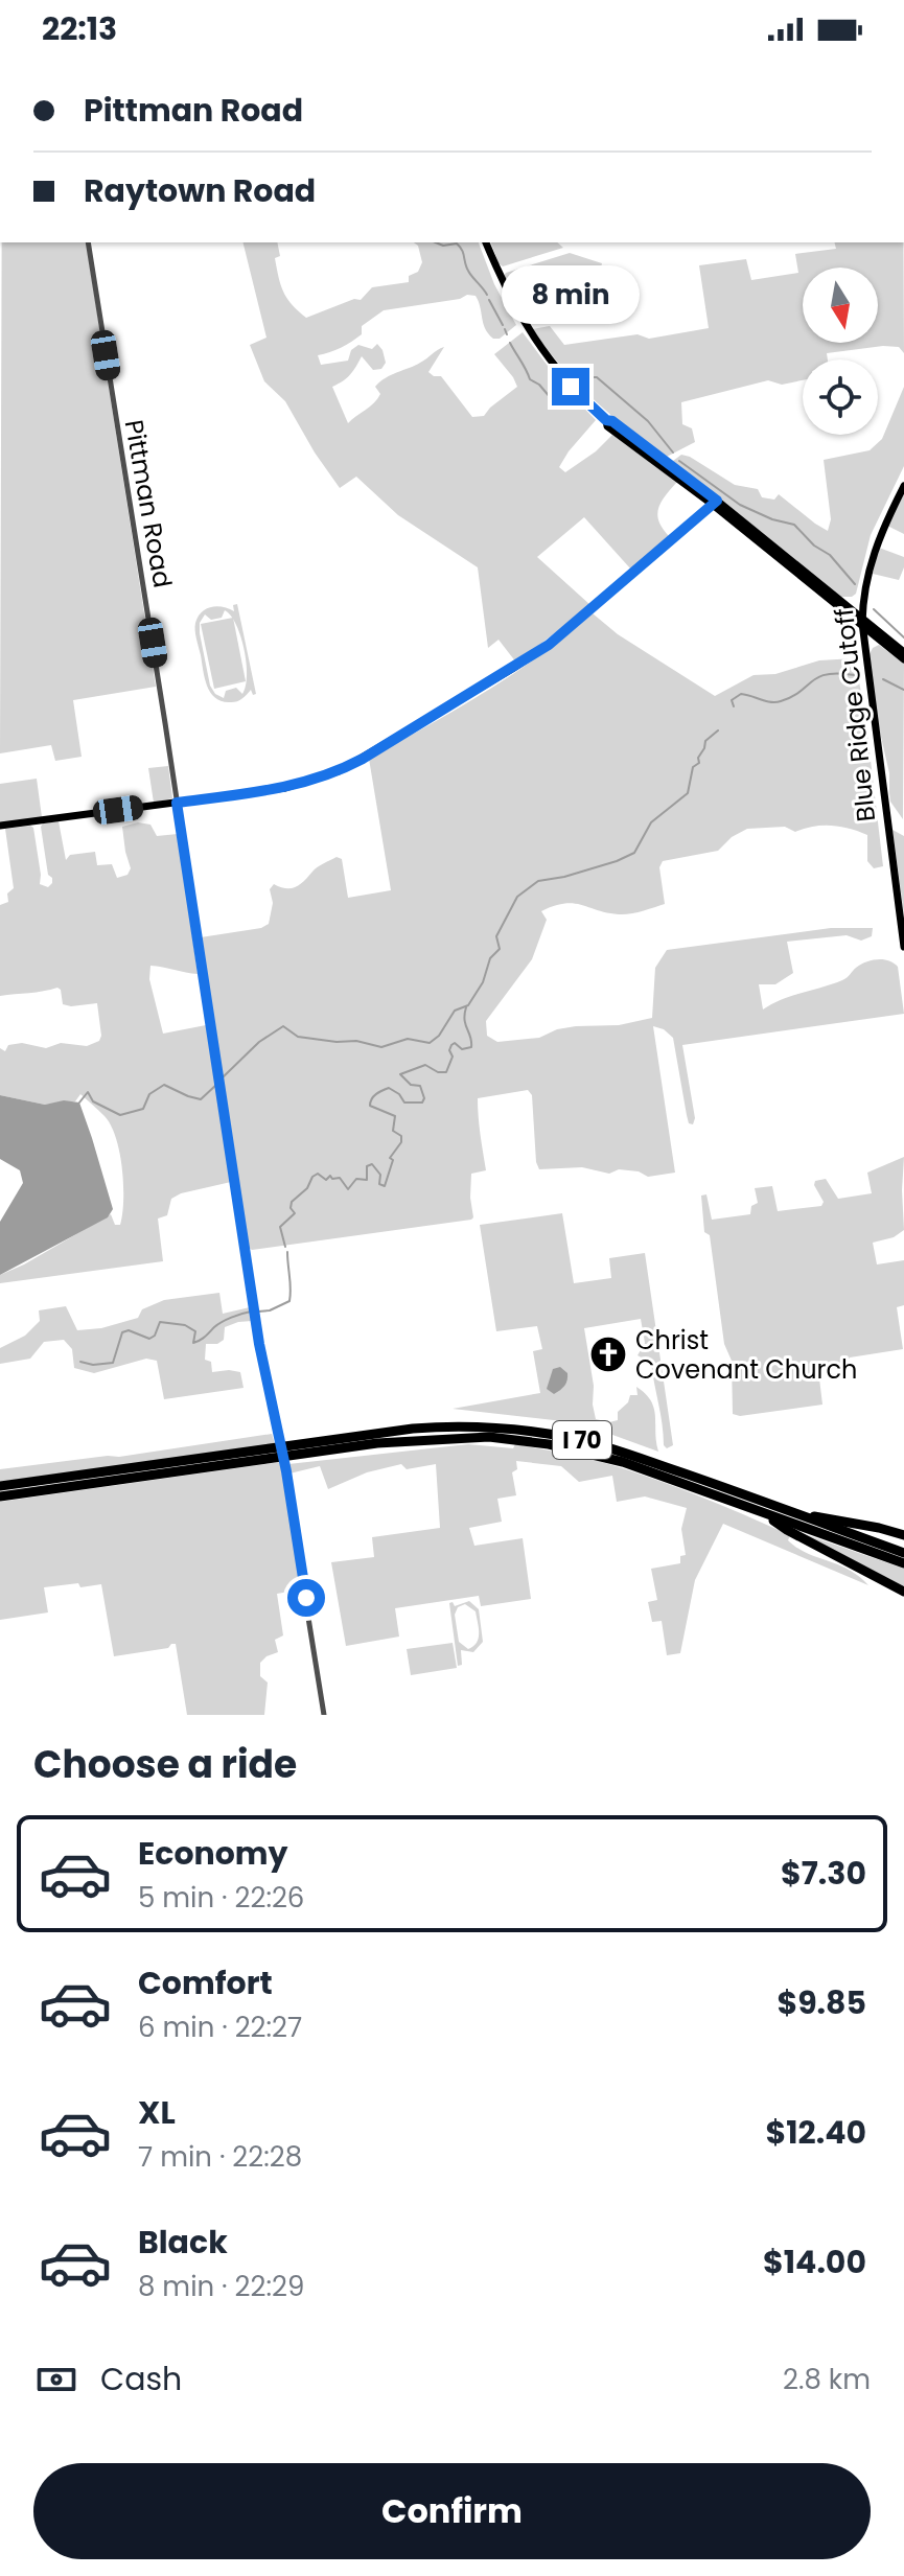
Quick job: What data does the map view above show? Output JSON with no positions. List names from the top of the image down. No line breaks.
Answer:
{"streets":{"highway":["I 70"],"main road":["Blue Ridge Cutoff"],"street":["Pittman Road"]},"places":{"church":["Christ Covenant Church"]},"north":"bottom","page":{"status":"22:13","banner":["Pittman Road","Raytown Road"],"bubble":"8 min","heading":"Choose a ride","list":[{"name":"Economy","note":"5 min · 22:26","value":"$7.30"},{"name":"Comfort","note":"6 min · 22:27","value":"$9.85"},{"name":"XL","note":"7 min · 22:28","value":"$12.40"},{"name":"Black","note":"8 min · 22:29","value":"$14.00"}],"pay":["Cash","2.8 km"],"buttons":"Confirm"}}
